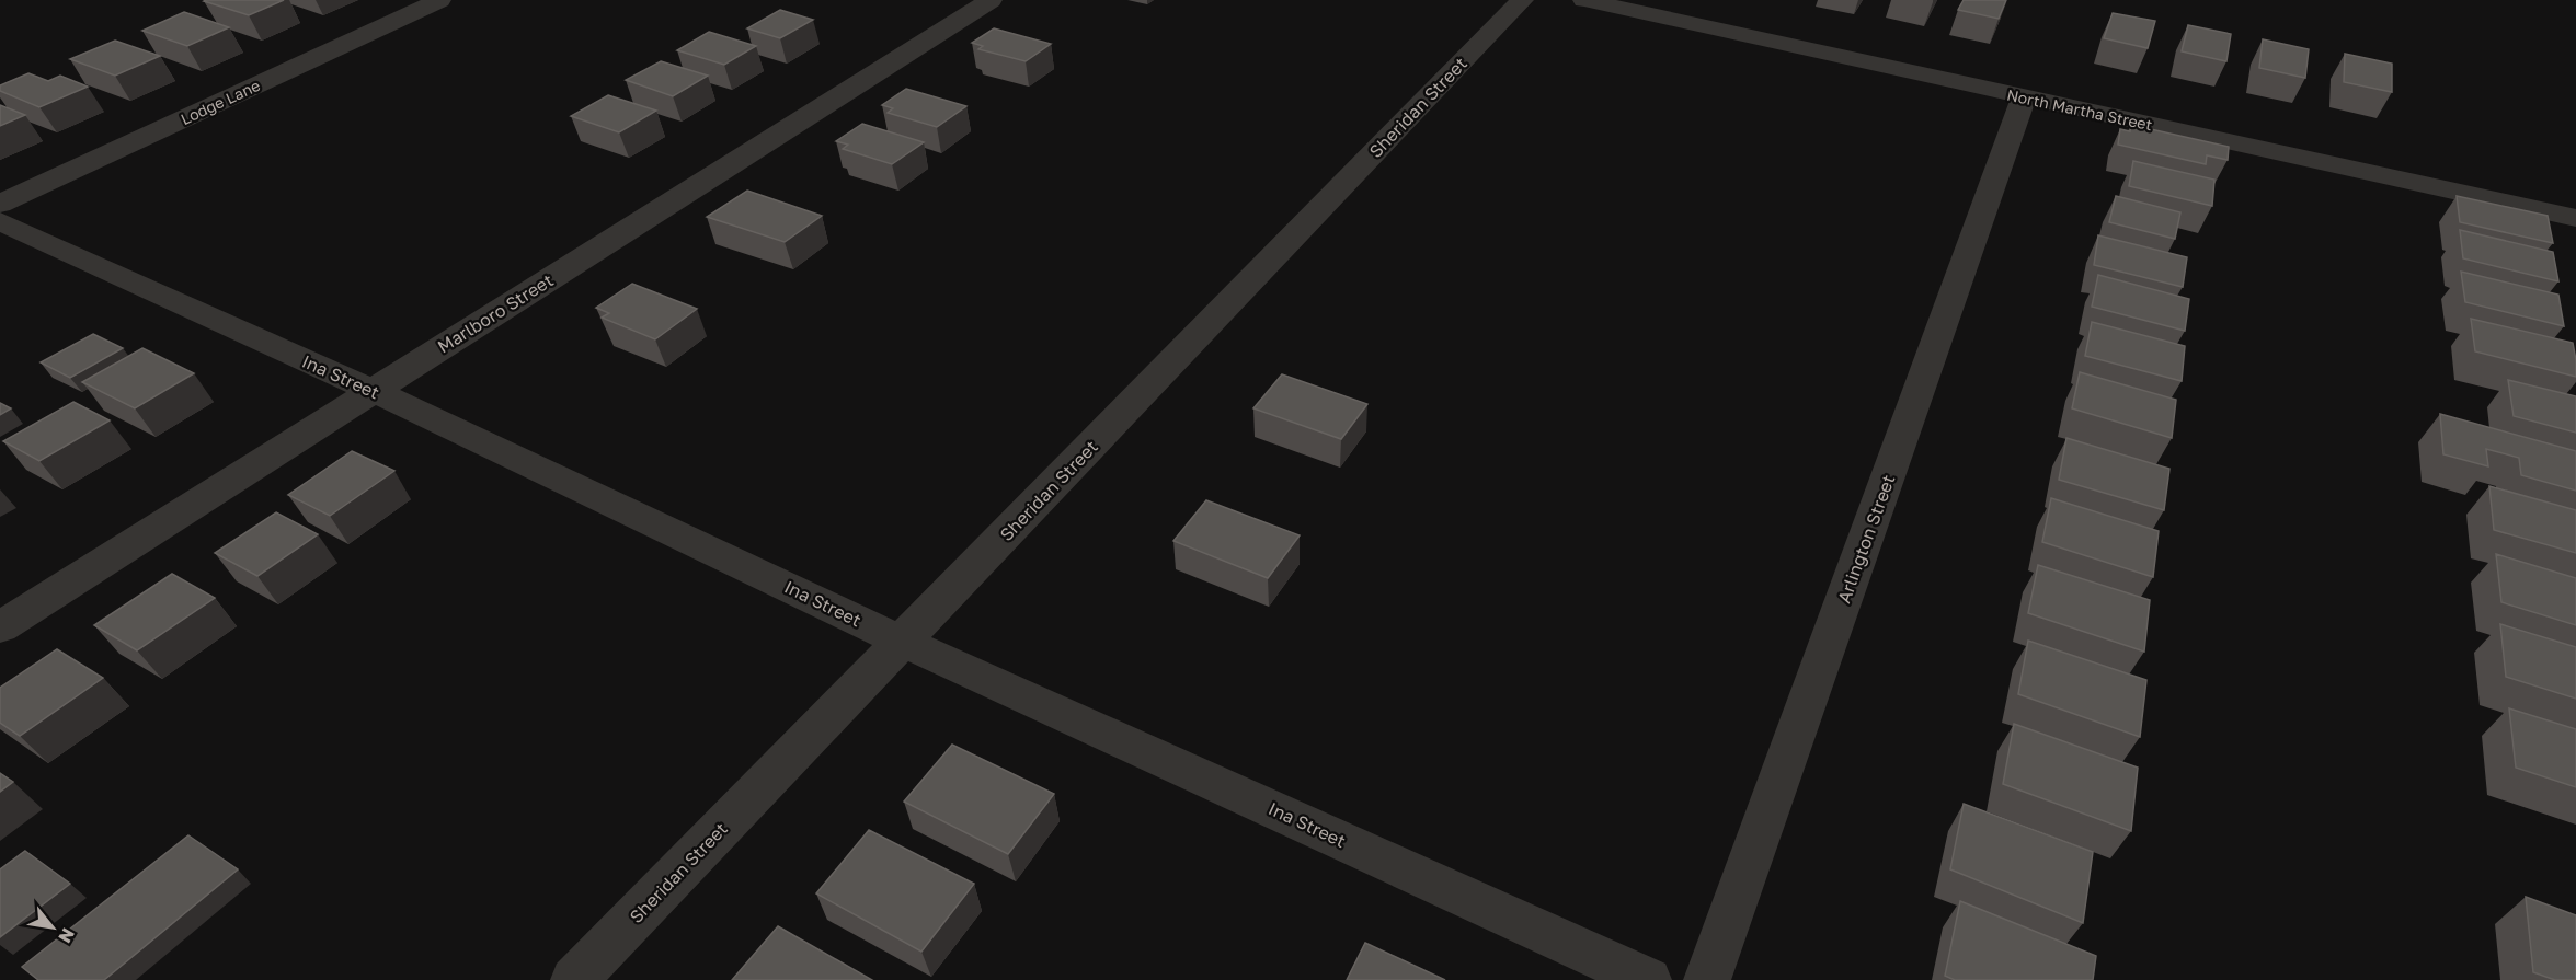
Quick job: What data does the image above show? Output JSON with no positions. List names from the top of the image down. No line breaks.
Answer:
{"streets":{"street":["Lodge Lane","Sheridan Street","North Martha Street","Marlboro Street","Ina Street","Arlington Street"]},"crossings":[["Sheridan Street","Ina Street"],["North Martha Street","Arlington Street"],["Marlboro Street","Ina Street"]],"north":"bottom right"}
